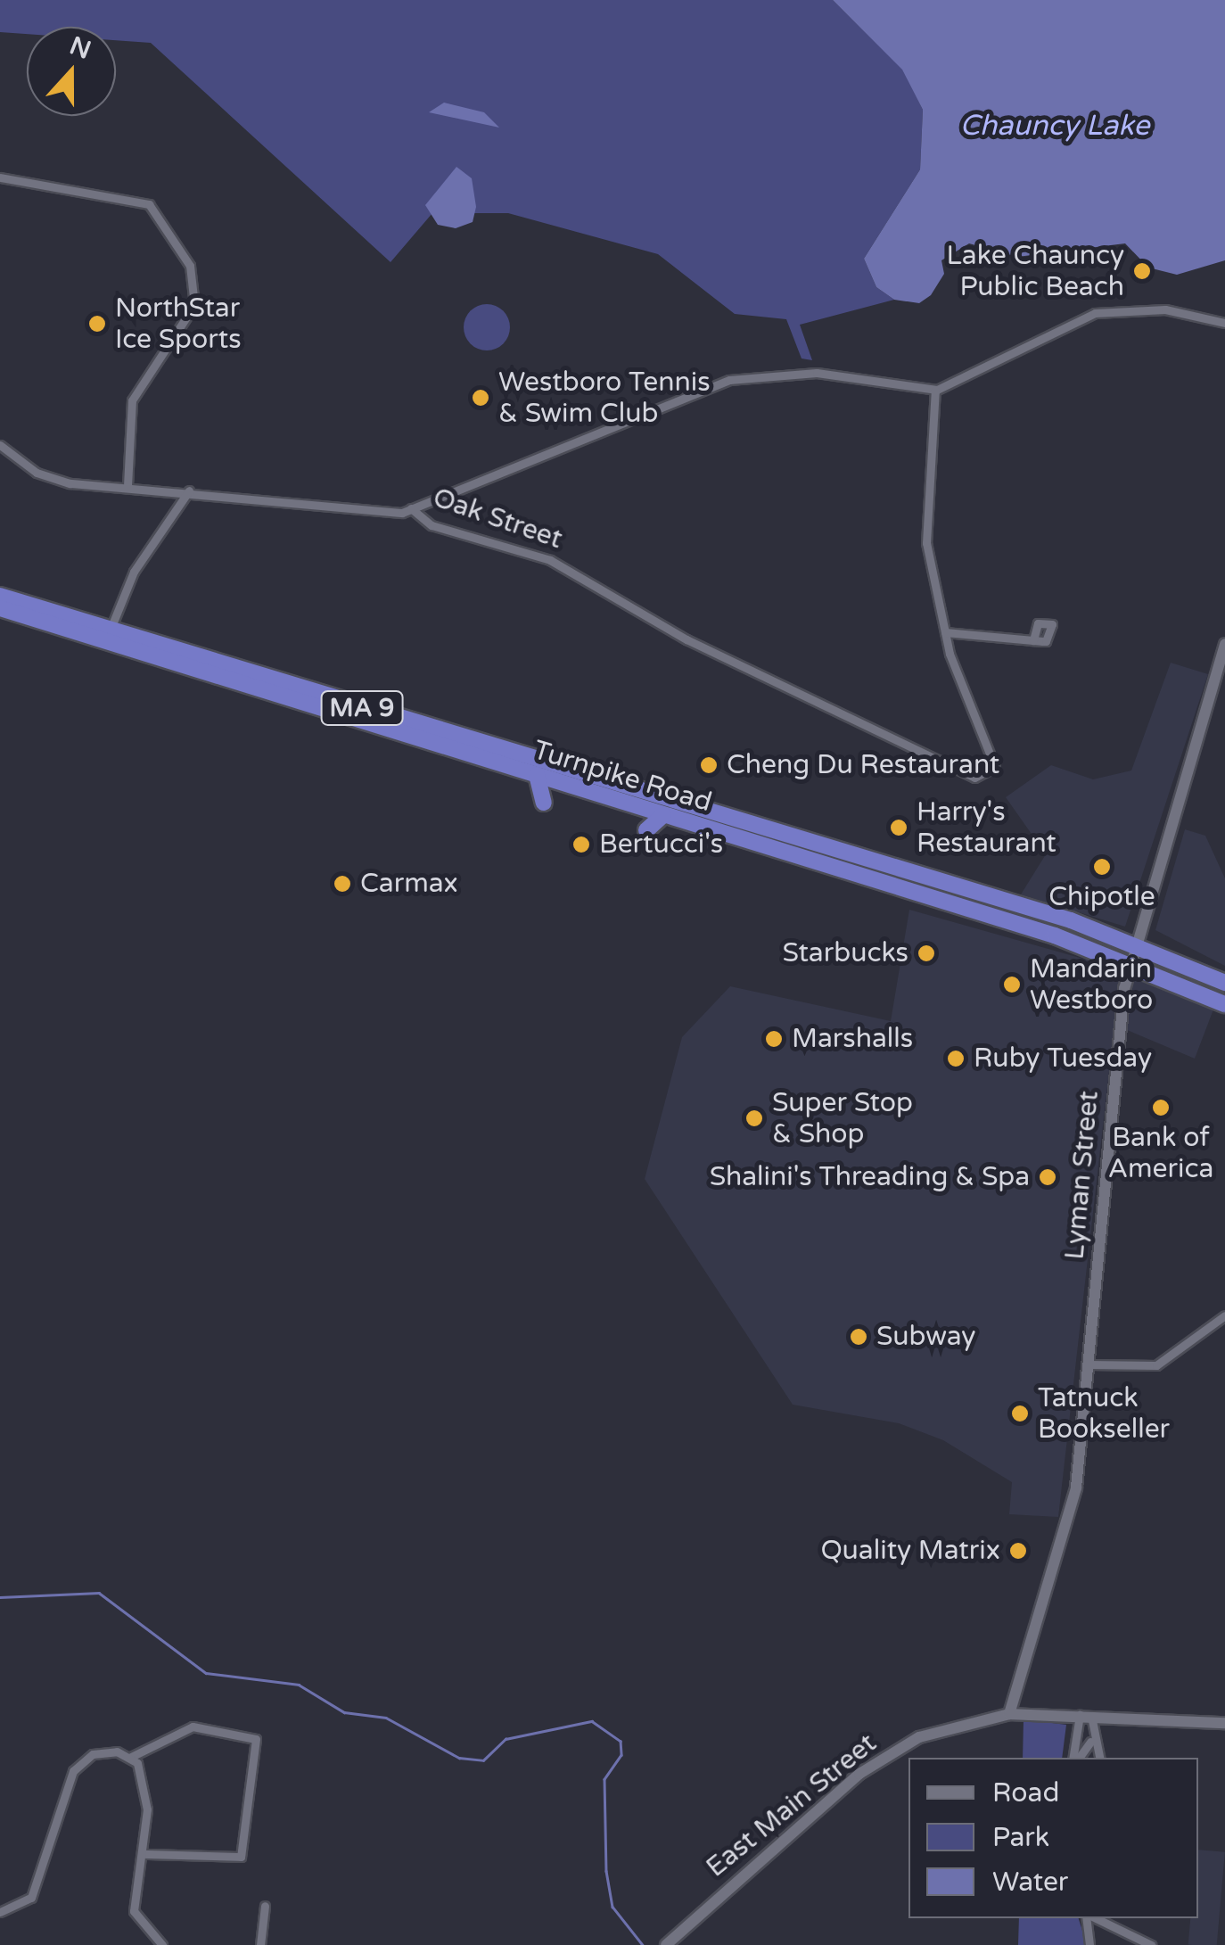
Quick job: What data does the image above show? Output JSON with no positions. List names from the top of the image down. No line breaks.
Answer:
{"streets":{"highway":["MA 9","Turnpike Road"],"street":["Oak Street","Lyman Street","East Main Street"]},"crossings":[["Turnpike Road","Lyman Street"],["Lyman Street","East Main Street"]],"water":["Chauncy Lake"],"places":["Lake Chauncy Public Beach","NorthStar Ice Sports","Westboro Tennis & Swim Club","Cheng Du Restaurant","Harry's Restaurant","Bertucci's","Chipotle","Carmax","Starbucks","Mandarin Westboro","Marshalls","Ruby Tuesday","Bank of America","Super Stop & Shop","Shalini's Threading & Spa","Subway","Tatnuck Bookseller","Quality Matrix"],"legend":["Road","Park","Water"],"north":"top"}
